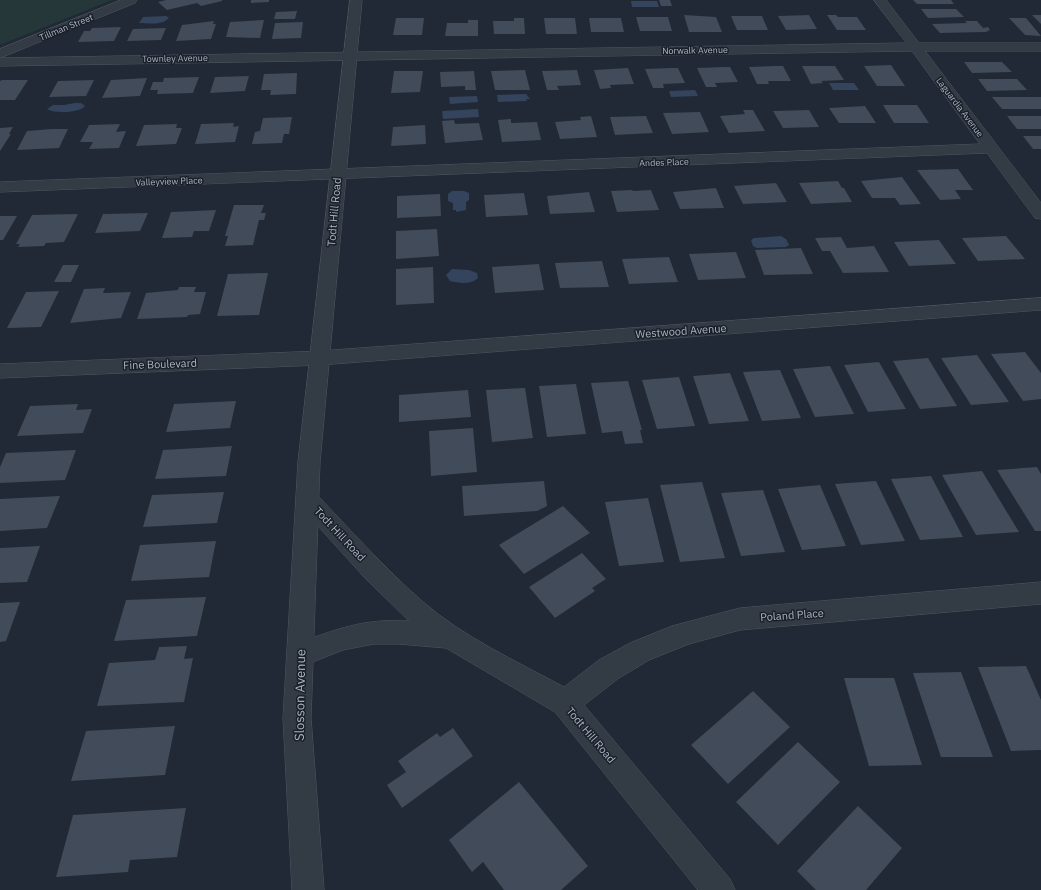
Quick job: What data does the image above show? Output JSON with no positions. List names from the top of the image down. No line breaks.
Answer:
{"streets":{"street":["Tillman Street","Norwalk Avenue","Townley Avenue","Laguardia Avenue","Andes Place","Valleyview Place","Todt Hill Road","Westwood Avenue","Fine Boulevard","Poland Place","Slosson Avenue"]},"crossings":[["Norwalk Avenue","Townley Avenue"],["Norwalk Avenue","Laguardia Avenue"],["Norwalk Avenue","Todt Hill Road"],["Townley Avenue","Todt Hill Road"],["Laguardia Avenue","Andes Place"],["Andes Place","Valleyview Place"],["Andes Place","Todt Hill Road"],["Valleyview Place","Todt Hill Road"],["Todt Hill Road","Westwood Avenue"],["Todt Hill Road","Fine Boulevard"],["Todt Hill Road","Poland Place"],["Todt Hill Road","Slosson Avenue"],["Westwood Avenue","Fine Boulevard"]]}
